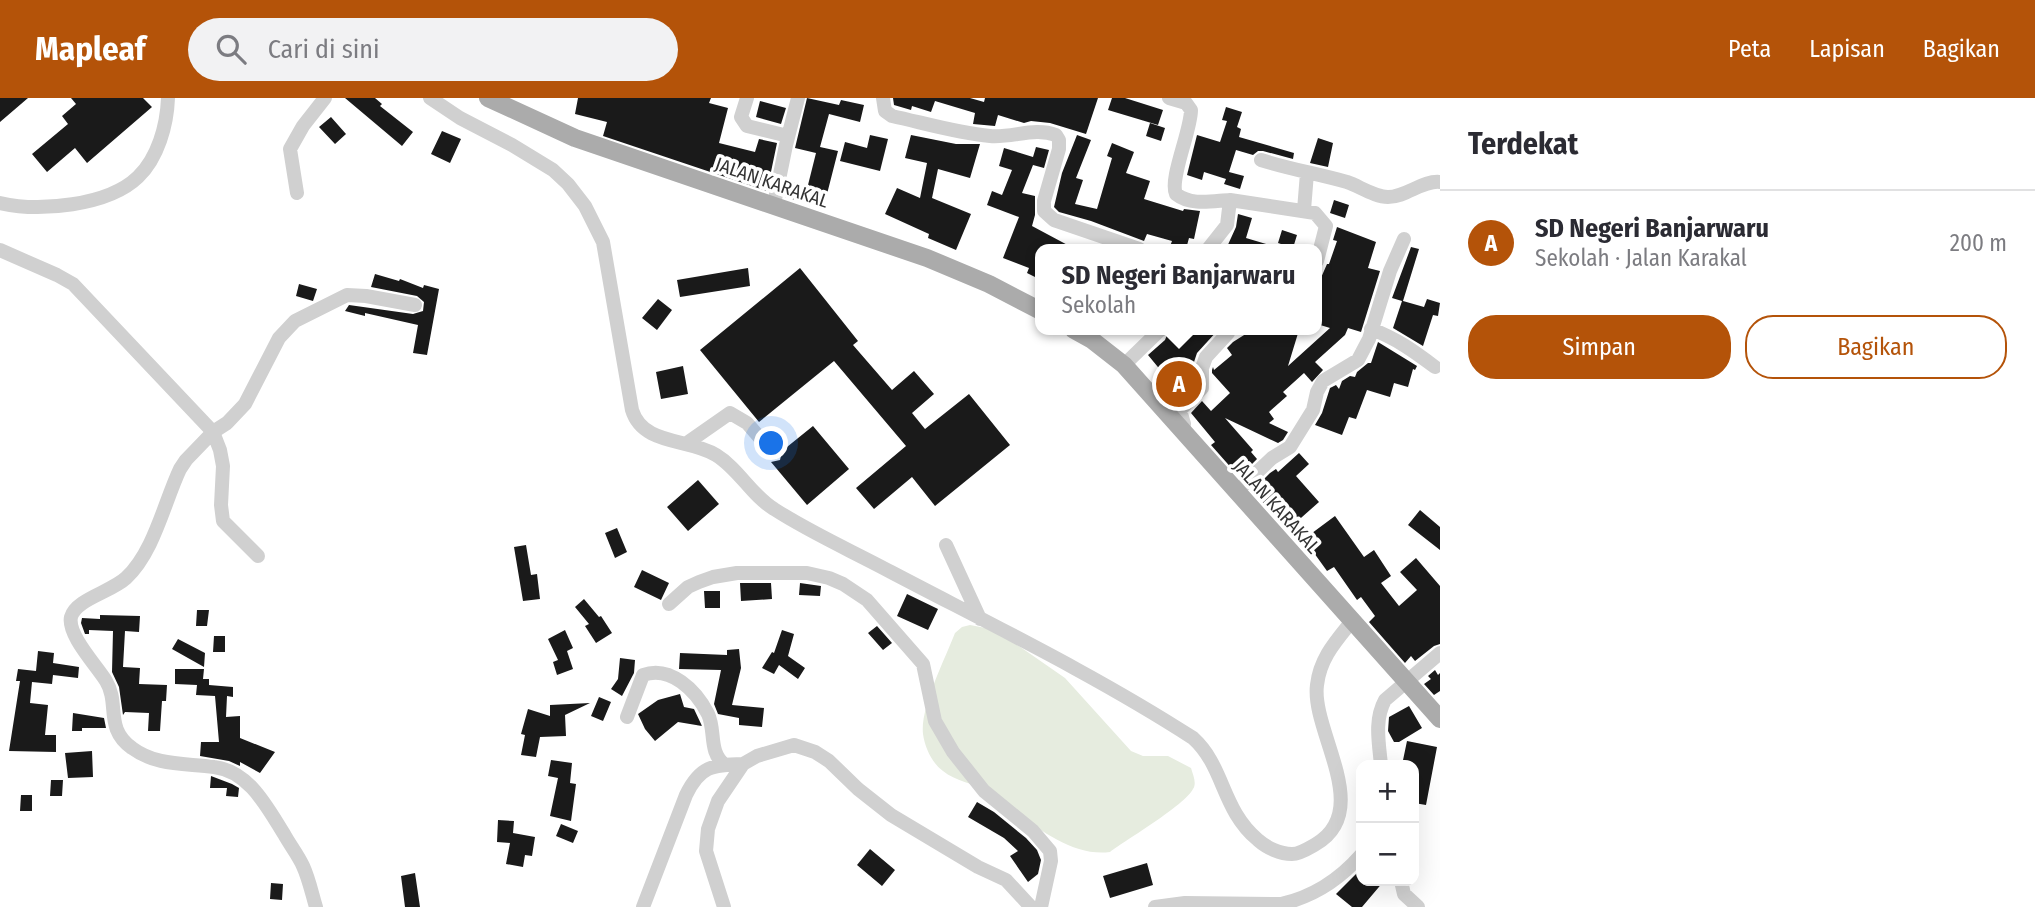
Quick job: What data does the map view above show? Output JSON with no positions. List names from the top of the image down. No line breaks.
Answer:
{"streets":{"main road":["JALAN KARAKAL"]},"page":{"header":"Mapleaf","search":"Cari di sini","nav":["Peta","Lapisan","Bagikan"],"heading":"Terdekat","list":[{"mark":"A","name":"SD Negeri Banjarwaru","note":"Sekolah · Jalan Karakal","value":"200 m"}],"popup":["SD Negeri Banjarwaru","Sekolah"],"buttons":["Simpan","Bagikan"],"pins":"A","map_buttons":["+","−"]}}
